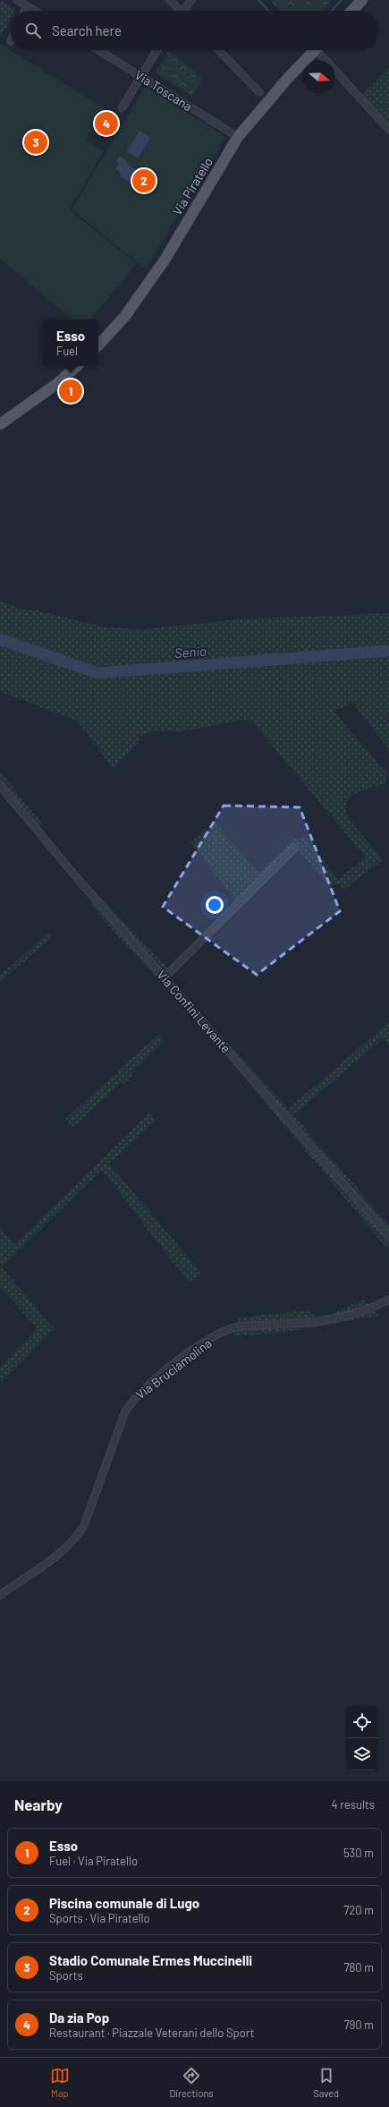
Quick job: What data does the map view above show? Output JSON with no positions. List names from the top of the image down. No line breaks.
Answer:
{"streets":{"main road":["Via Piratello"],"street":["Via Toscana","Via Confini Levante","Via Bruciamolina"]},"crossings":[["Via Toscana","Via Piratello"]],"water":["Senio"],"north":"right","page":{"search":"Search here","pins":["4","3","2","1"],"popup":["Esso","Fuel"],"heading":["Nearby","4 results"],"list":[{"mark":"1","name":"Esso","note":"Fuel · Via Piratello","value":"530 m"},{"mark":"2","name":"Piscina comunale di Lugo","note":"Sports · Via Piratello","value":"720 m"},{"mark":"3","name":"Stadio Comunale Ermes Muccinelli","note":"Sports","value":"780 m"},{"mark":"4","name":"Da zia Pop","note":"Restaurant · Piazzale Veterani dello Sport","value":"790 m"}],"nav":["Map","Directions","Saved"]}}
